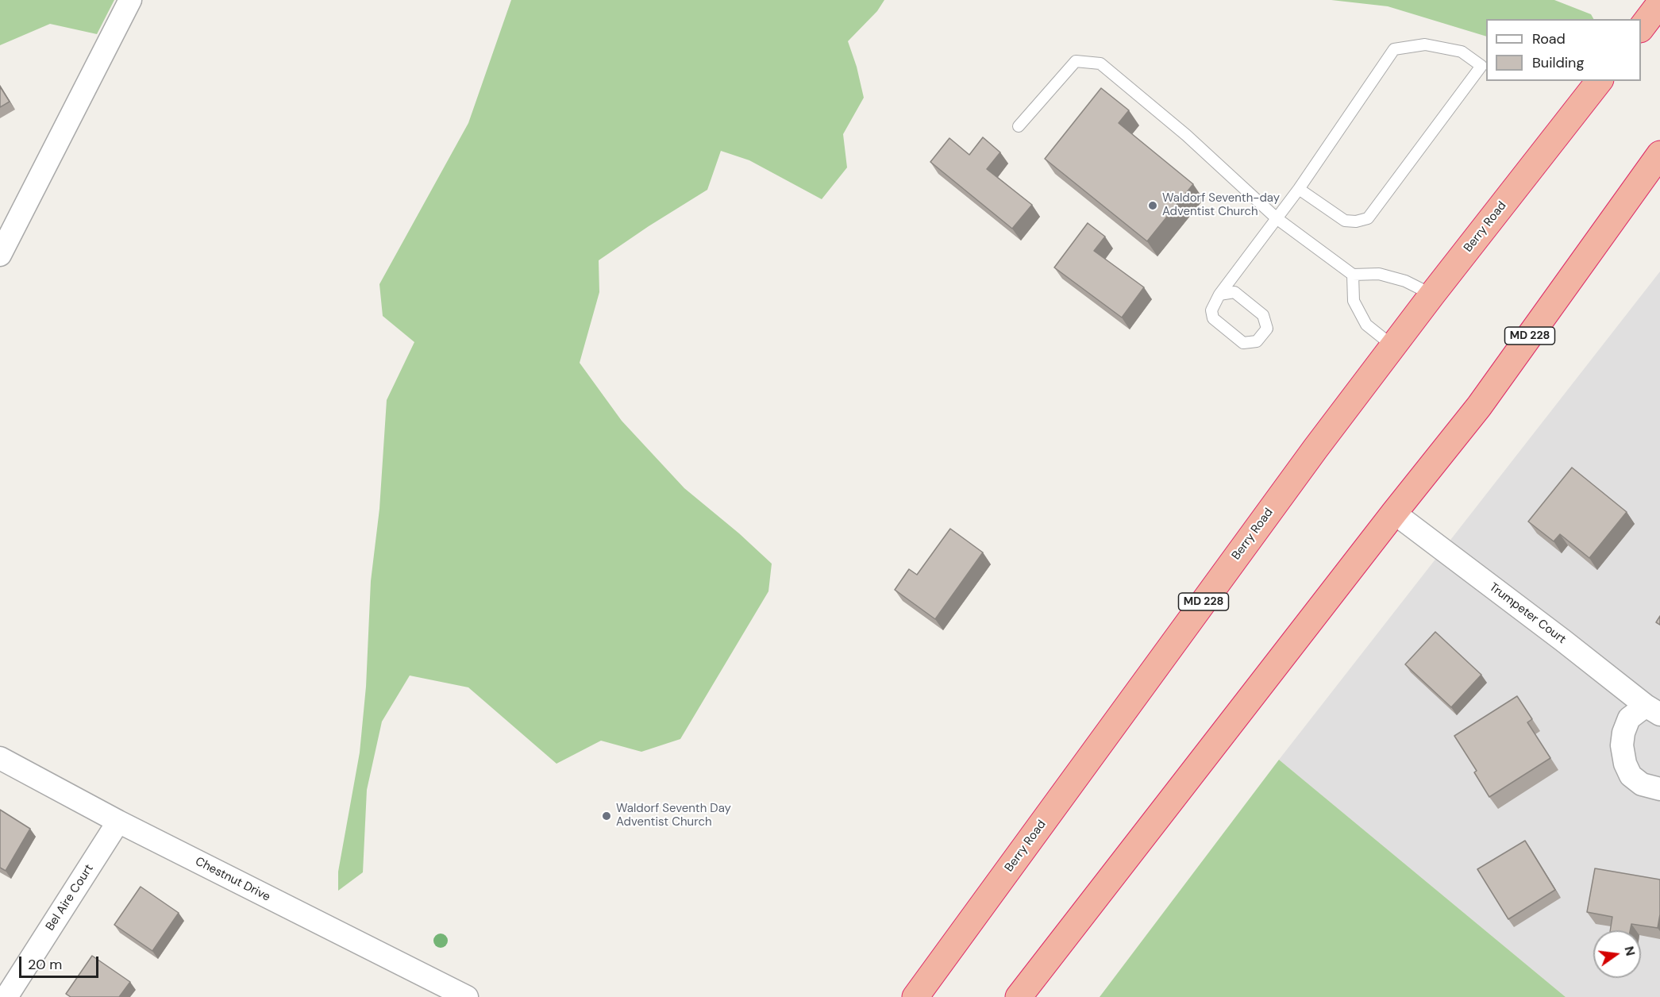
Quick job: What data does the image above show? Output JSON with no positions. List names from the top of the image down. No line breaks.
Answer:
{"streets":{"highway":["Berry Road","MD 228"],"street":["Trumpeter Court","Chestnut Drive","Bel Aire Court"]},"crossings":[["MD 228","Trumpeter Court"],["Chestnut Drive","Bel Aire Court"]],"places":["Waldorf Seventh-day Adventist Church","Waldorf Seventh Day Adventist Church"],"legend":["Road","Building"],"scale_bar":"20 m","north":"right"}
